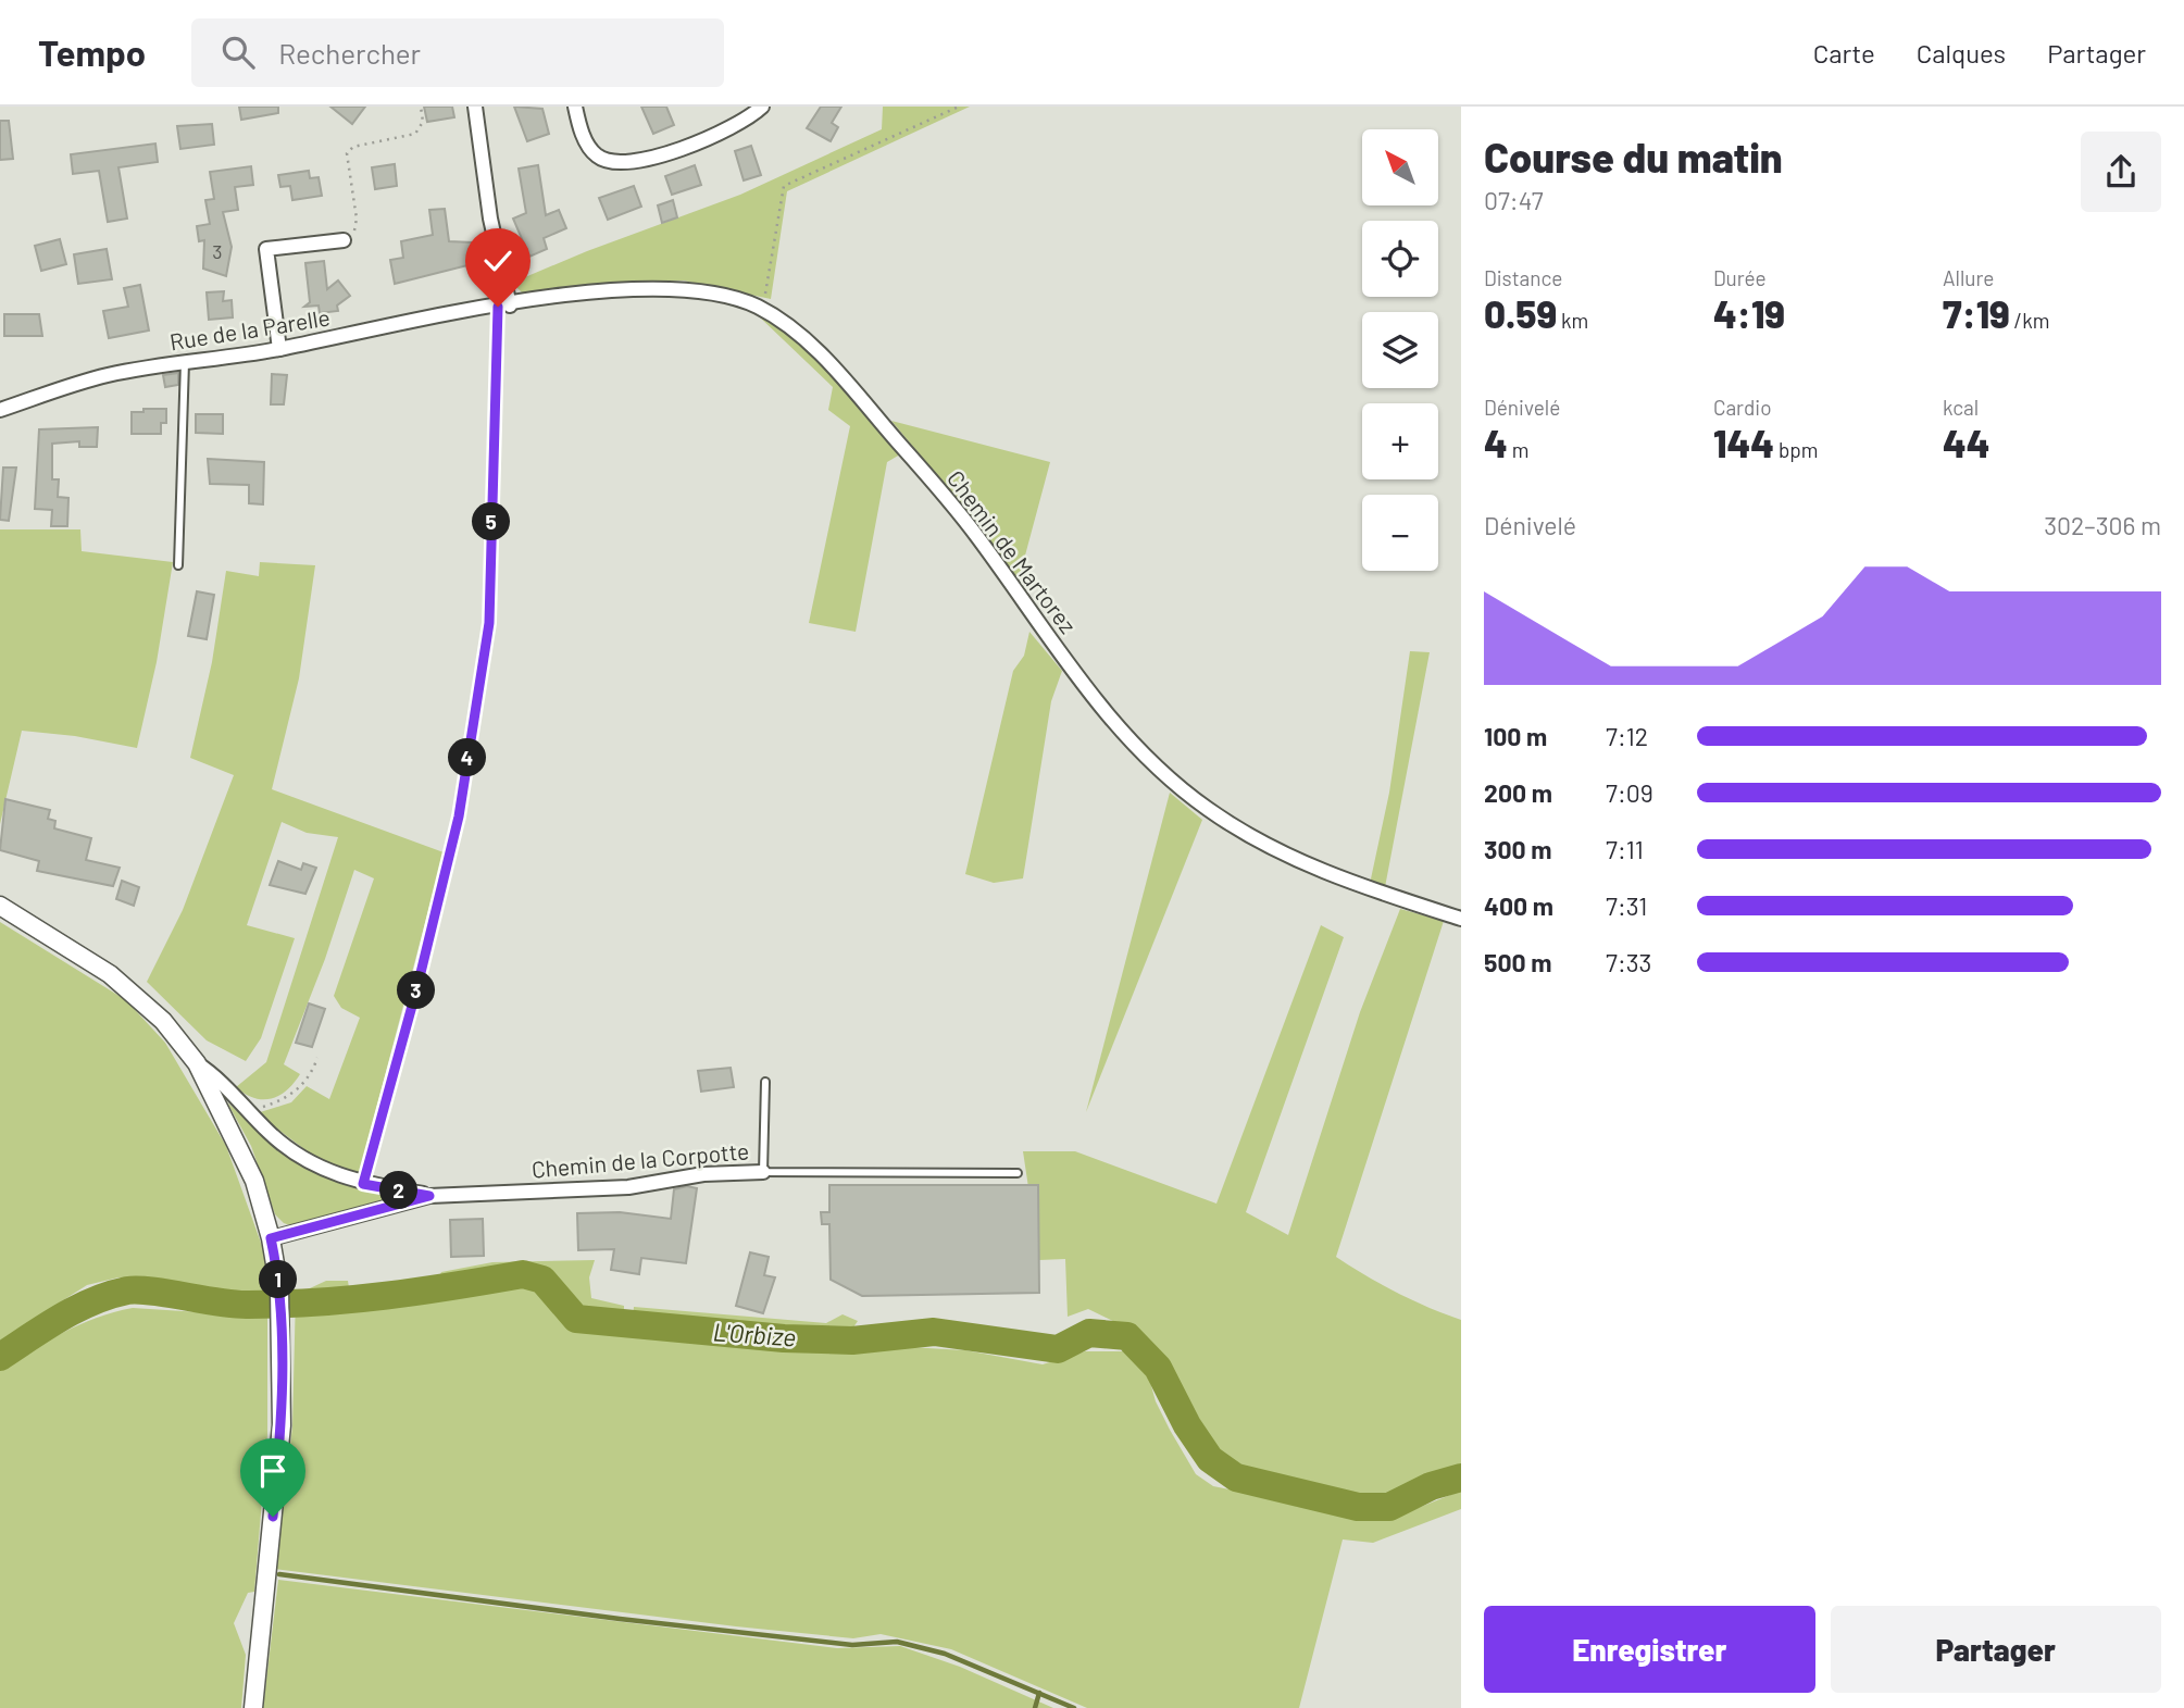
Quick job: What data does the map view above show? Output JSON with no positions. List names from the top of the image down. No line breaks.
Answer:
{"streets":{"street":["Rue de la Parelle","Chemin de Martorez","Chemin de la Corpotte"]},"crossings":[["Rue de la Parelle","Chemin de Martorez"]],"water":["L'Orbize"],"house_numbers":["3"],"north":"top left","page":{"header":"Tempo","search":"Rechercher","nav":["Carte","Calques","Partager"],"heading":["Course du matin","07:47"],"map_buttons":["+","−"],"stats":[["Distance","0.59 km"],["Durée","4:19"],["Allure","7:19 /km"],["Dénivelé","4 m"],["Cardio","144 bpm"],["kcal","44"]],"chart":["Dénivelé","302–306 m"],"pins":["5","4","3","2","1"],"list":[{"name":"100 m","note":"7:12"},{"name":"200 m","note":"7:09"},{"name":"300 m","note":"7:11"},{"name":"400 m","note":"7:31"},{"name":"500 m","note":"7:33"}],"buttons":["Enregistrer","Partager"]}}
